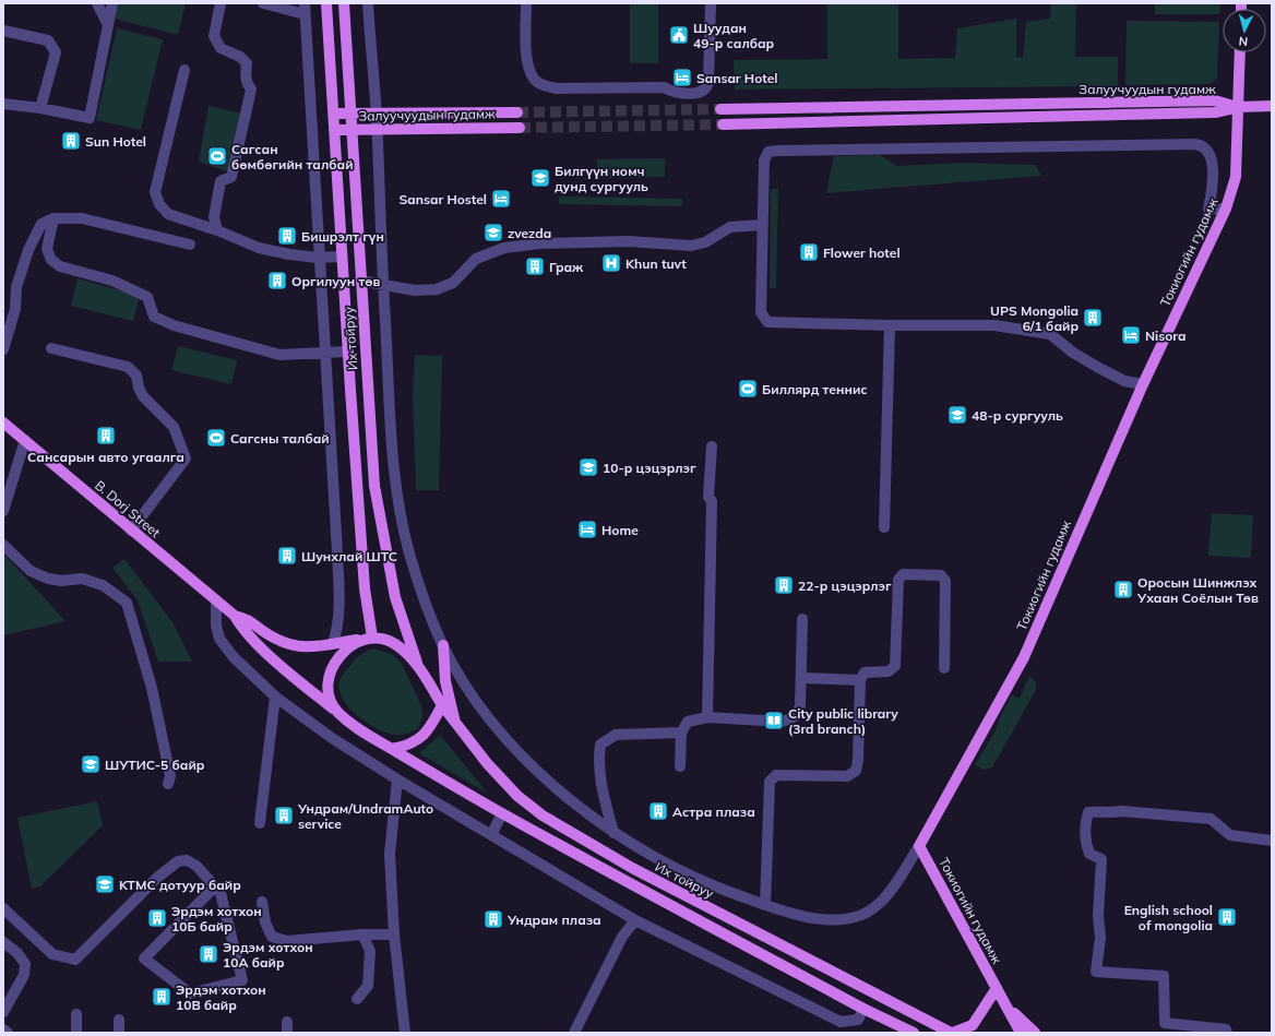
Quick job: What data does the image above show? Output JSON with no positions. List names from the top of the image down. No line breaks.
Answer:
{"streets":{"main road":["Залуучуудын гудамж","Токиогийн гудамж","Их тойруу","B. Dorj Street"]},"crossings":[["Залуучуудын гудамж","Токиогийн гудамж"],["Залуучуудын гудамж","Их тойруу"]],"places":{"public building":["Шуудан 49-р салбар"],"hotel":["Sansar Hotel","Sansar Hostel","Nisora","Home"],"building":["Sun Hotel","Бишрэлт гүн","Flower hotel","Граж","Оргилуун төв","UPS Mongolia 6/1 байр","Cансарын авто угаалга","Шунхлай ШТС","22-р цэцэрлэг","Оросын Шинжлэх Ухаан Соёлын Төв","Астра плаза","Ундрам/UndramAuto service","English school of mongolia","Эрдэм хотхон 10Б байр","Ундрам плаза","Эрдэм хотхон 10А байр","Эрдэм хотхон 10В байр"],"sports":["Сагсан бөмбөгийн талбай","Биллярд теннис","Сагсны талбай"],"school or university":["Билгүүн номч дунд сургууль","zvezda","48-р сургууль","10-р цэцэрлэг","ШУТИС-5 байр","KTMC дотуур байр"],"hospital":["Khun tuvt"],"library":["City public library (3rd branch)"]},"north":"bottom"}
